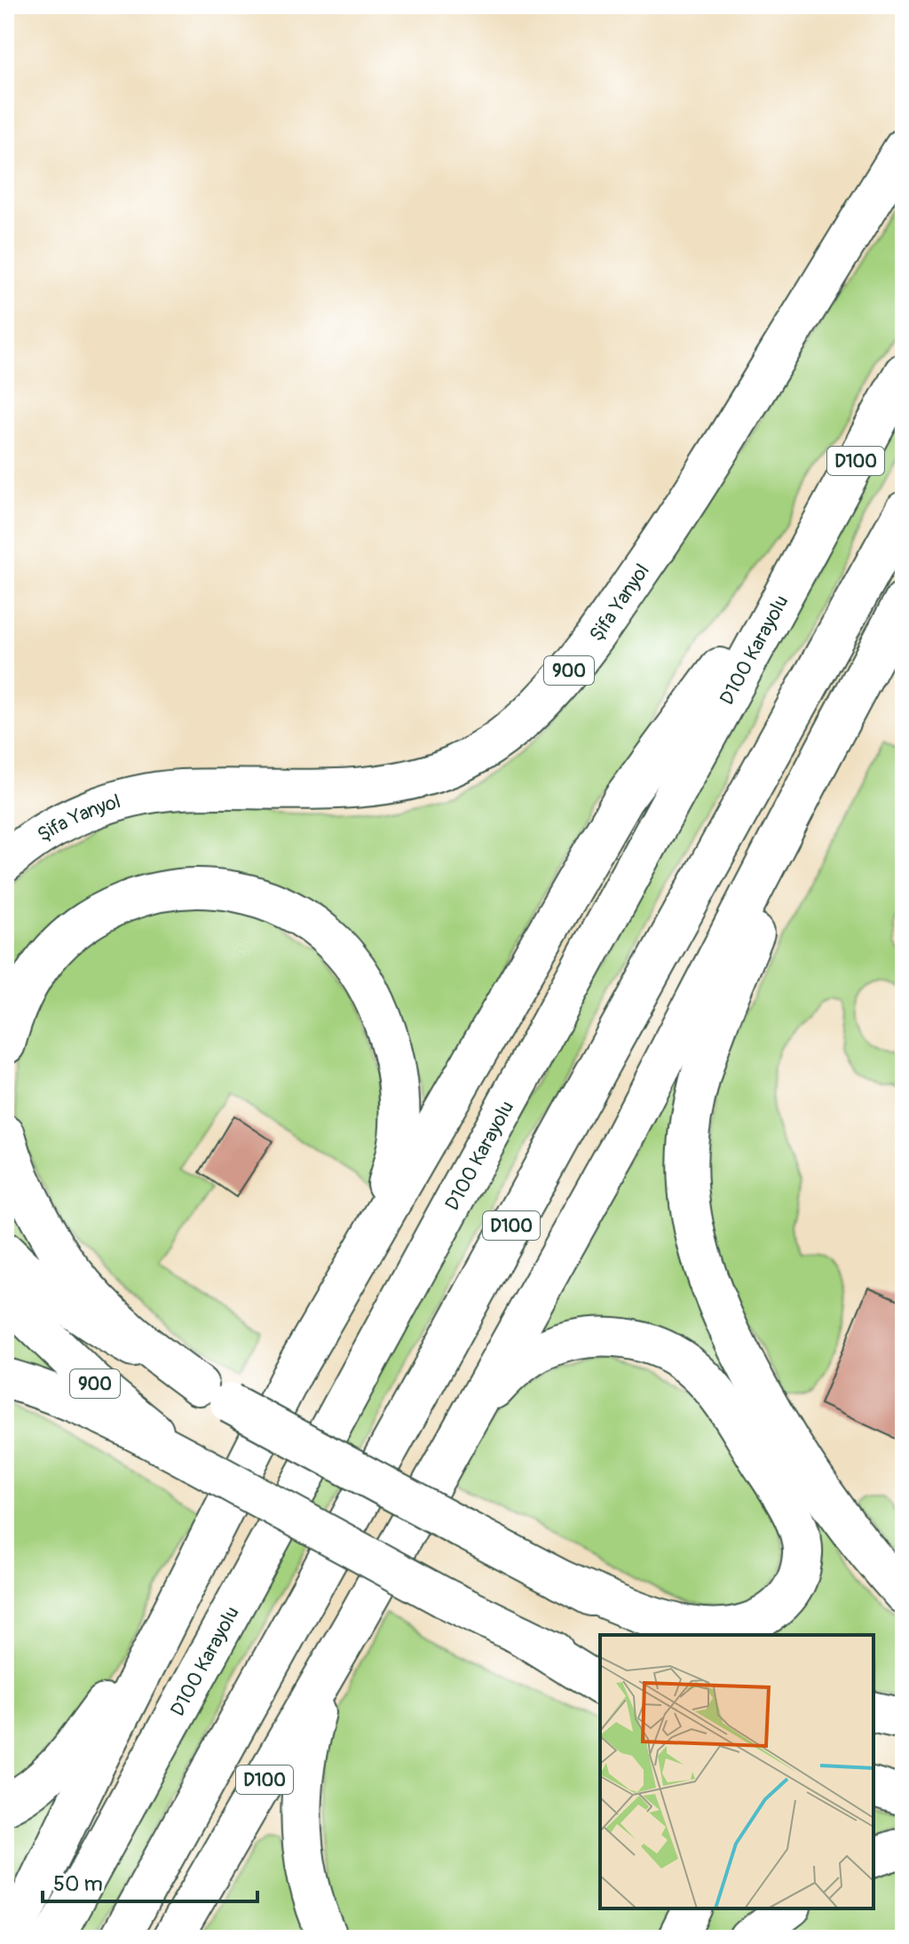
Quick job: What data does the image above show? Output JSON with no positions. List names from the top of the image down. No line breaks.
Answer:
{"streets":{"main road":["D100","Şifa Yanyol","D100 Karayolu","900"]},"scale_bar":"50 m"}
